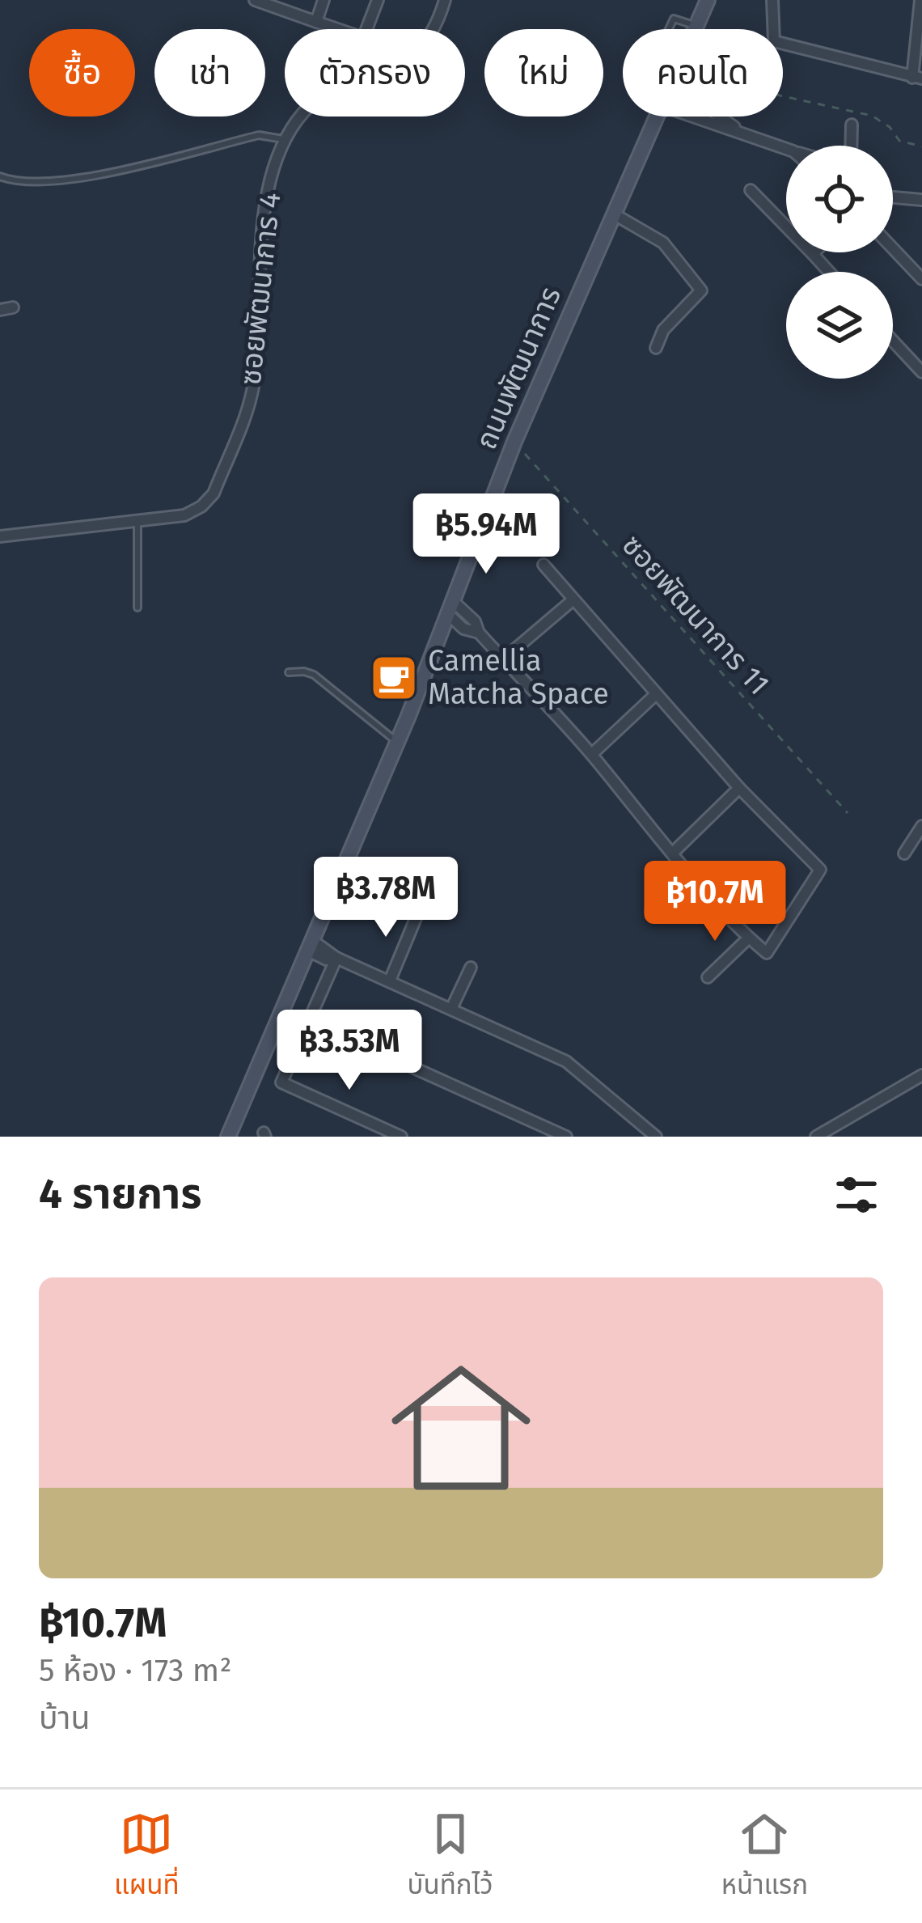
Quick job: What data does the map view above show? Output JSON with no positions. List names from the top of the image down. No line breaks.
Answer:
{"streets":{"street":["ซอยพัฒนาการ 4","ถนนพัฒนาการ"],"path":["ซอยพัฒนาการ 11"]},"crossings":[["ถนนพัฒนาการ","ซอยพัฒนาการ 11"]],"places":{"cafe":["Camellia Matcha Space"]},"page":{"chip":["ซื้อ","เช่า","ตัวกรอง","ใหม่","คอนโด"],"price":["฿5.94M","฿3.78M","฿10.7M","฿3.53M"],"heading":"4 รายการ","list":[{"name":"฿10.7M","note":"5 ห้อง · 173 m² · บ้าน"}],"tabs":["แผนที่","บันทึกไว้","หน้าแรก"]}}
